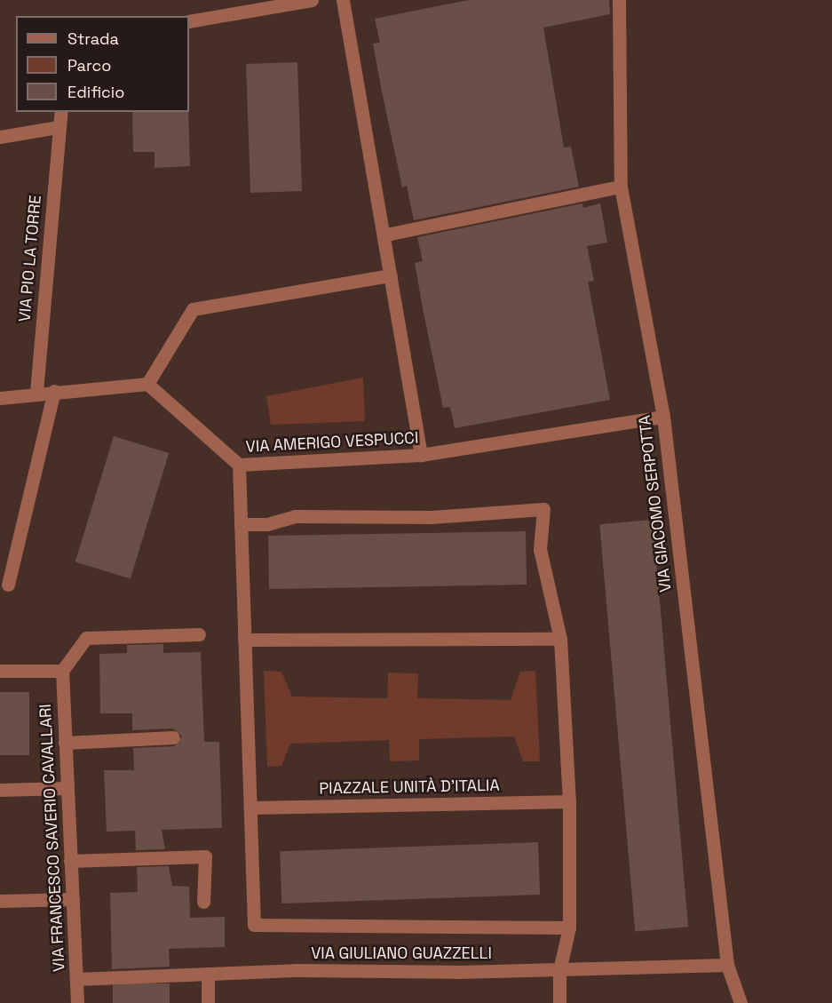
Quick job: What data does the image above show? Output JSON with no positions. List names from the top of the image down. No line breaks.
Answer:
{"streets":{"street":["VIA PIO LA TORRE","VIA AMERIGO VESPUCCI","VIA GIACOMO SERPOTTA","PIAZZALE UNITÀ D'ITALIA","VIA FRANCESCO SAVERIO CAVALLARI","VIA GIULIANO GUAZZELLI"]},"crossings":[["VIA AMERIGO VESPUCCI","VIA GIACOMO SERPOTTA"],["VIA GIACOMO SERPOTTA","VIA GIULIANO GUAZZELLI"],["VIA FRANCESCO SAVERIO CAVALLARI","VIA GIULIANO GUAZZELLI"]],"legend":["Strada","Parco","Edificio"]}
